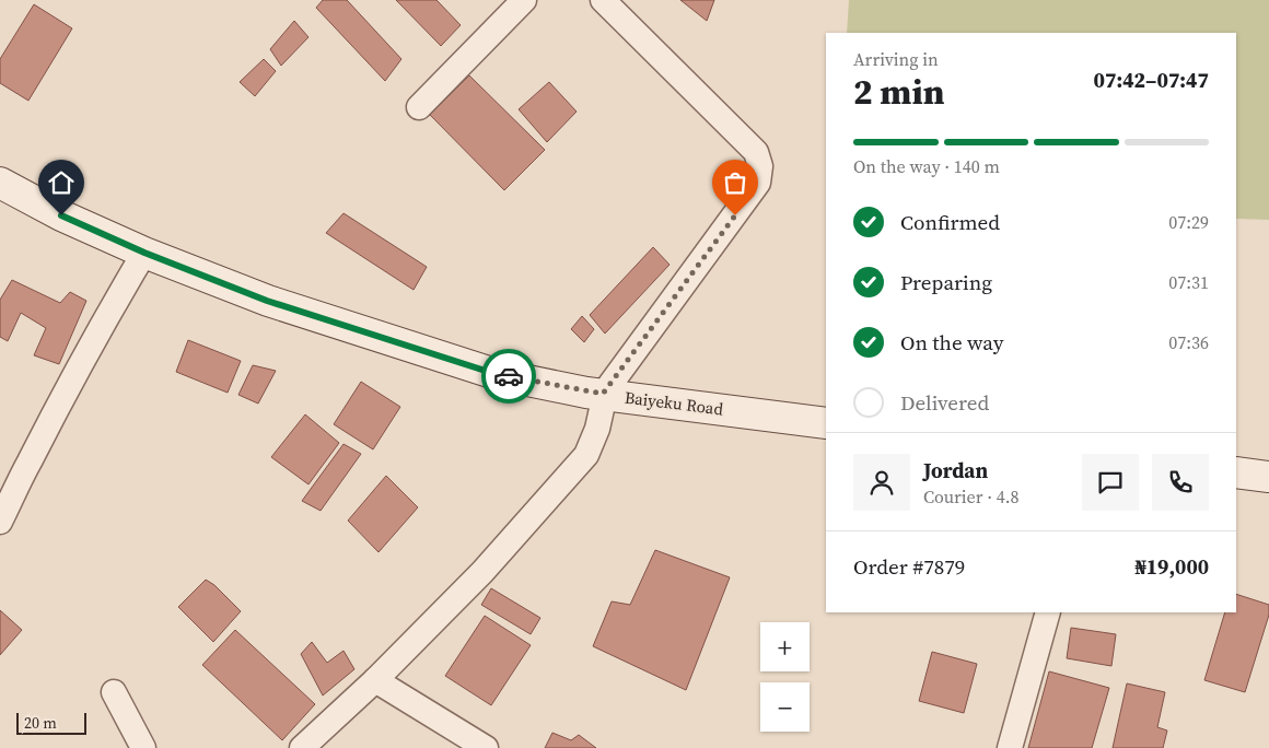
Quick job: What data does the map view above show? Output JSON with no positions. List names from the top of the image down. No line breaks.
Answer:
{"streets":{"main road":["Baiyeku Road"]},"scale_bar":"20 m","page":{"heading":["2 min","Arriving in","07:42–07:47"],"panel":["Jordan","Courier · 4.8","Order #7879","₦19,000"],"bar":"On the way · 140 m","list":[["Confirmed","07:29"],["Preparing","07:31"],["On the way","07:36"],"Delivered"],"map_buttons":["+","−"],"scale":"20 m"}}
